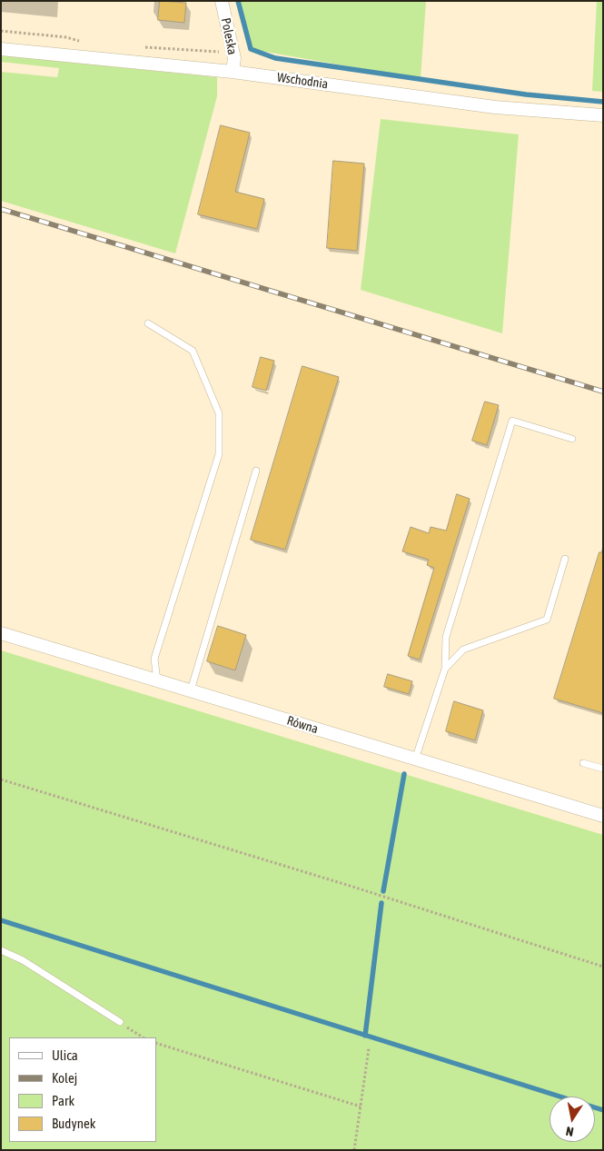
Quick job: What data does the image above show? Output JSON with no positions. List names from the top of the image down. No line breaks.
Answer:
{"streets":{"street":["Poleska","Wschodnia","Równa"]},"crossings":[["Poleska","Wschodnia"]],"legend":["Ulica","Kolej","Park","Budynek"],"north":"bottom"}
